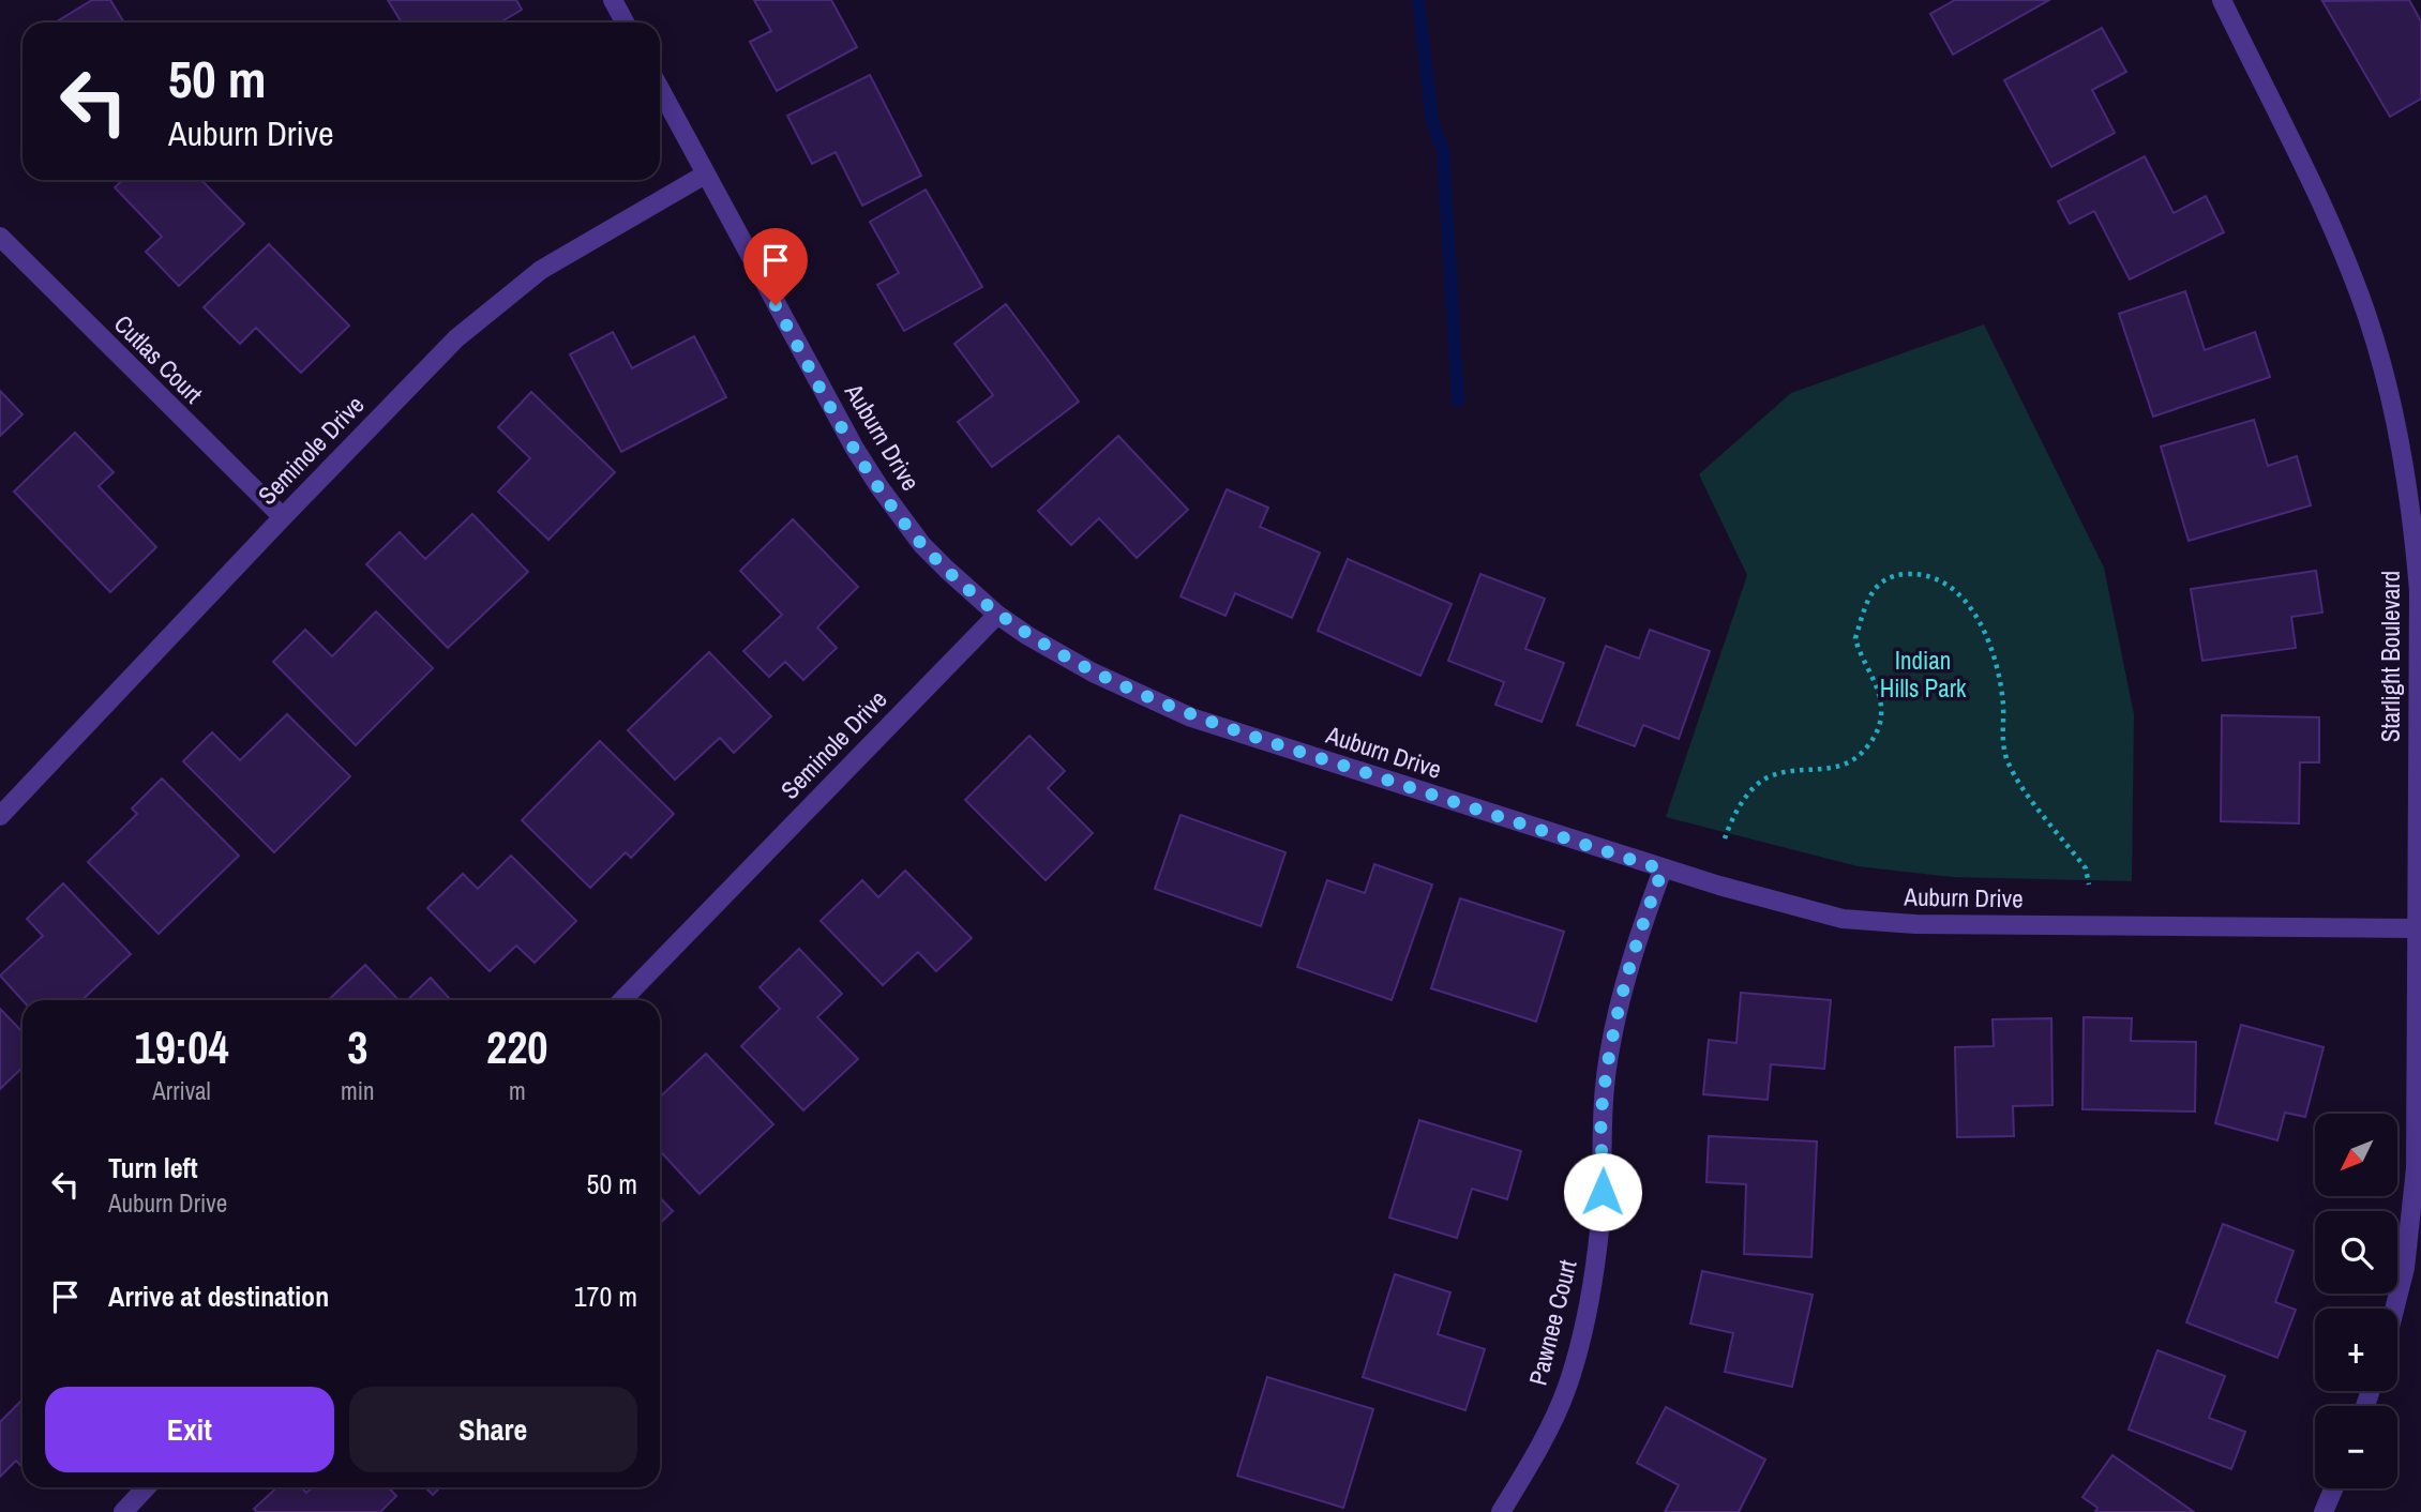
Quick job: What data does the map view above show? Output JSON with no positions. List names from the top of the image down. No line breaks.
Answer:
{"streets":{"street":["Cutlas Court","Auburn Drive","Seminole Drive","Starlight Boulevard","Pawnee Court"]},"crossings":[["Cutlas Court","Seminole Drive"],["Auburn Drive","Seminole Drive"],["Auburn Drive","Starlight Boulevard"],["Auburn Drive","Pawnee Court"]],"parks":["Indian Hills Park"],"north":"bottom left","page":{"turn":["50 m","Auburn Drive"],"eta":["19:04","Arrival","3","min","220","m"],"map_buttons":["+","−"],"list":[{"name":"Turn left","note":"Auburn Drive","value":"50 m"},{"name":"Arrive at destination","value":"170 m"}],"buttons":["Exit","Share"]}}
